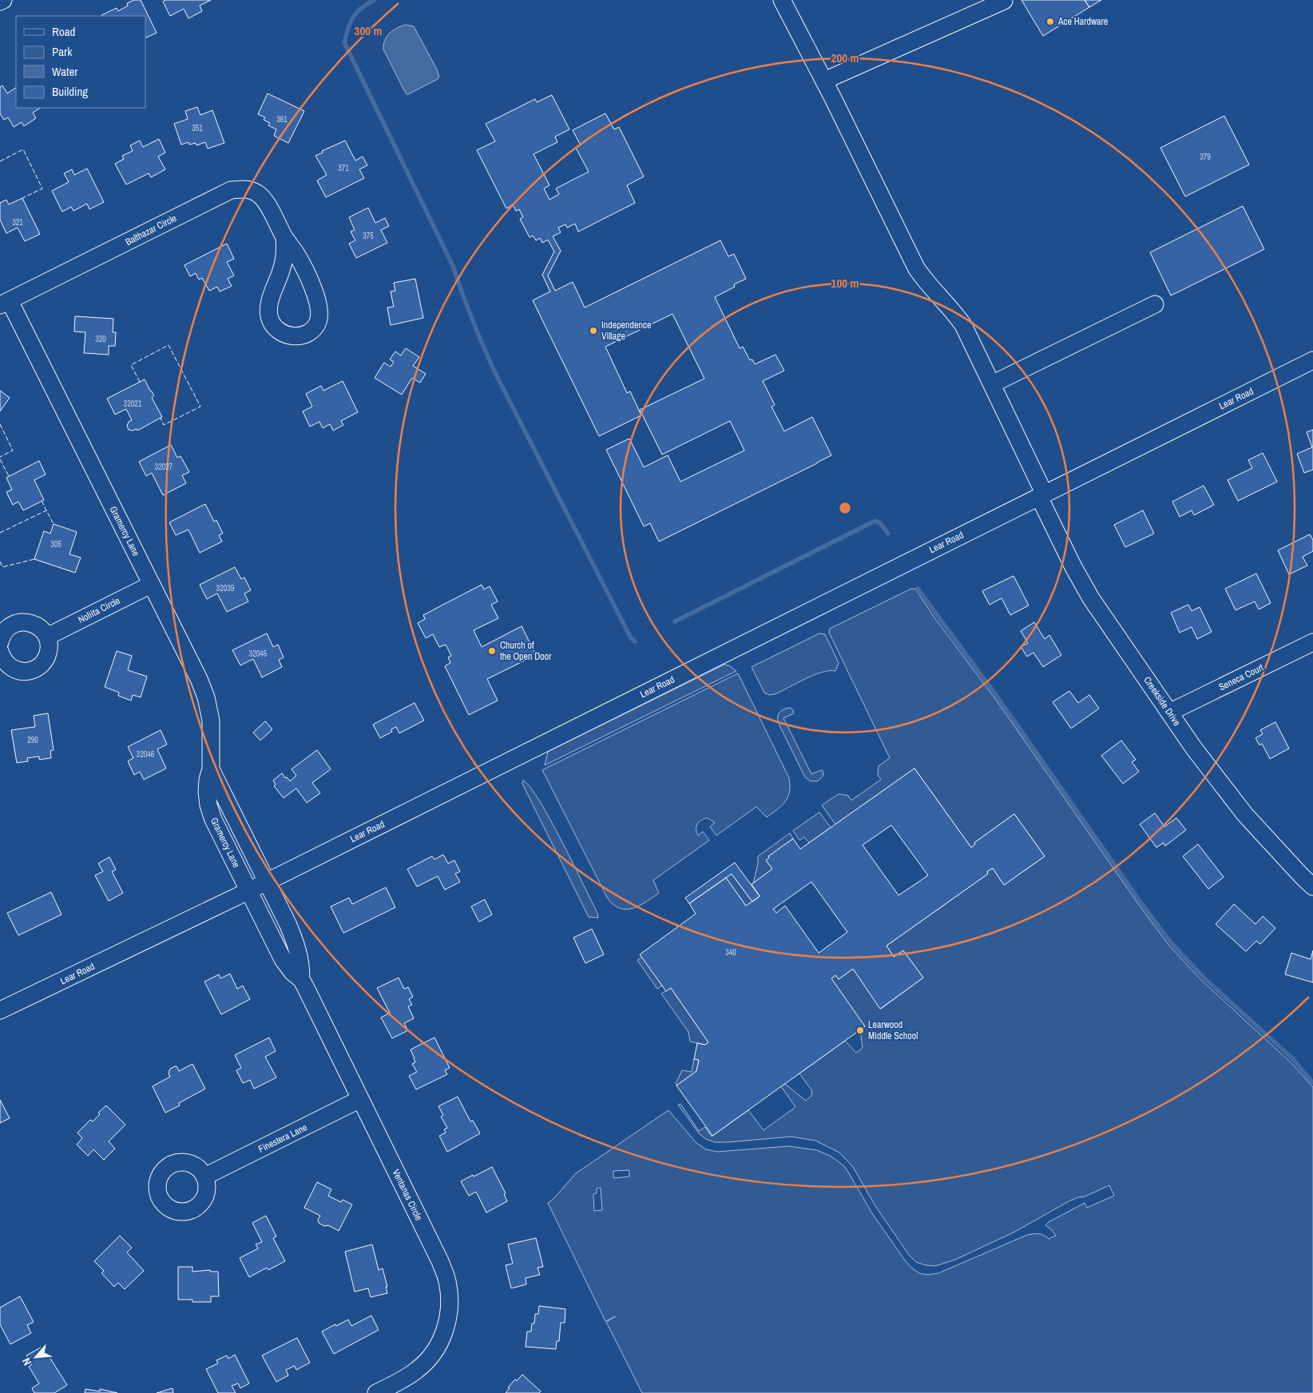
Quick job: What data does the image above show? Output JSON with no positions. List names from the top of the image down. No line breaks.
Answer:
{"streets":{"street":["Balthazar Circle","Lear Road","Gramercy Lane","Noliita Circle","Seneca Court","Creekside Drive","Finestera Lane","Ventanas Circle"]},"crossings":[["Balthazar Circle","Gramercy Lane"],["Lear Road","Gramercy Lane"],["Lear Road","Creekside Drive"],["Lear Road","Ventanas Circle"],["Gramercy Lane","Noliita Circle"],["Gramercy Lane","Ventanas Circle"],["Seneca Court","Creekside Drive"],["Finestera Lane","Ventanas Circle"]],"places":["Ace Hardware","Independence Village","Church of the Open Door","Learwood Middle School"],"house_numbers":["361","351","379","371","321","375","320","32021","32027","305","32039","32045","290","32046","340"],"legend":["Road","Park","Water","Building"],"north":"bottom left","rings":["300 m","200 m","100 m"]}
